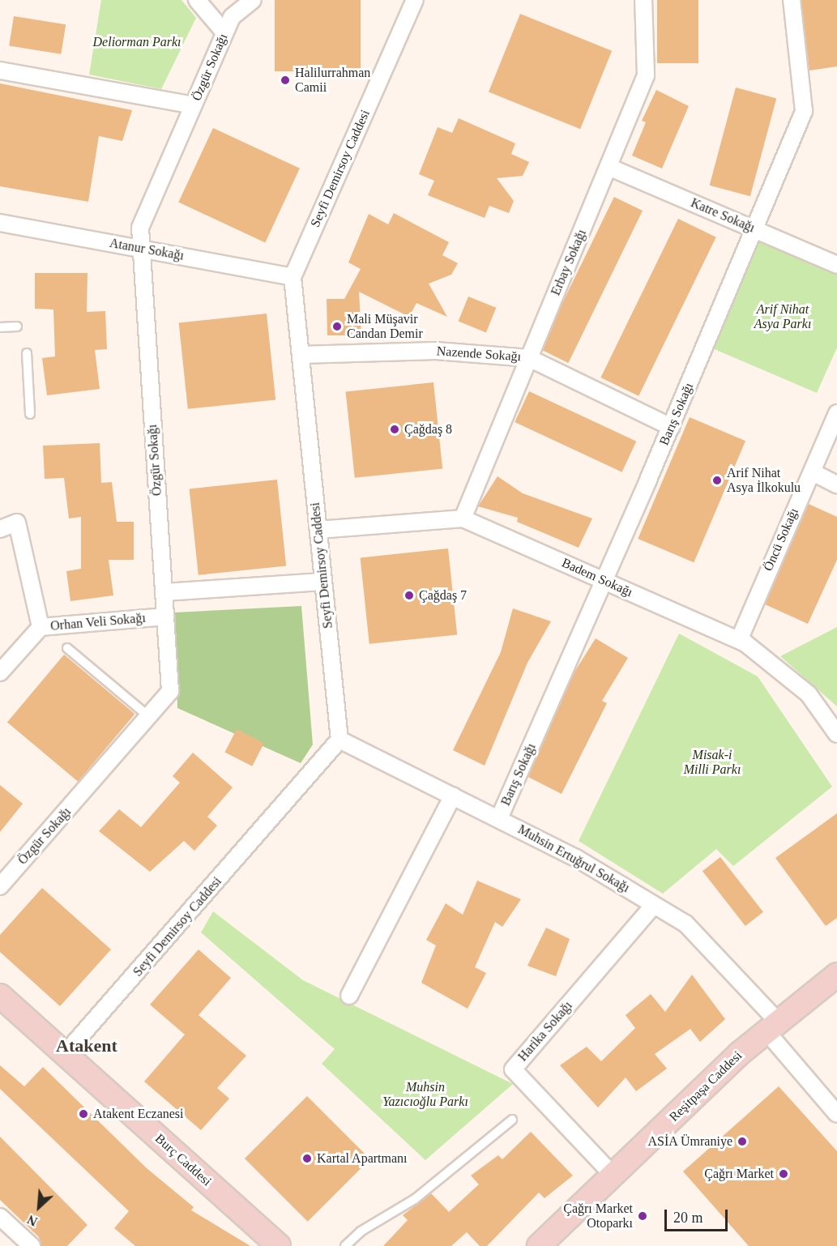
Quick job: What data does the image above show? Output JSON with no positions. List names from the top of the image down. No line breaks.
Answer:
{"streets":{"street":["Özgür Sokağı","Seyfi Demirsoy Caddesi","Katre Sokağı","Atanur Sokağı","Erbay Sokağı","Nazende Sokağı","Barış Sokağı","Öncü Sokağı","Badem Sokağı","Orhan Veli Sokağı","Muhsin Ertuğrul Sokağı","Harika Sokağı","Reşitpaşa Caddesi","Burç Caddesi"]},"crossings":[["Özgür Sokağı","Atanur Sokağı"],["Özgür Sokağı","Orhan Veli Sokağı"],["Seyfi Demirsoy Caddesi","Atanur Sokağı"],["Seyfi Demirsoy Caddesi","Nazende Sokağı"],["Seyfi Demirsoy Caddesi","Badem Sokağı"],["Seyfi Demirsoy Caddesi","Muhsin Ertuğrul Sokağı"],["Seyfi Demirsoy Caddesi","Burç Caddesi"],["Katre Sokağı","Erbay Sokağı"],["Katre Sokağı","Barış Sokağı"],["Erbay Sokağı","Nazende Sokağı"],["Erbay Sokağı","Badem Sokağı"],["Nazende Sokağı","Barış Sokağı"],["Barış Sokağı","Badem Sokağı"],["Barış Sokağı","Muhsin Ertuğrul Sokağı"],["Öncü Sokağı","Badem Sokağı"],["Muhsin Ertuğrul Sokağı","Harika Sokağı"],["Muhsin Ertuğrul Sokağı","Reşitpaşa Caddesi"],["Harika Sokağı","Reşitpaşa Caddesi"]],"districts":["Atakent"],"parks":["Deliorman Parkı","Arif Nihat Asya Parkı","Misak-i Milli Parkı","Muhsin Yazıcıoğlu Parkı"],"places":["Halilurrahman Camii","Mali Müşavir Candan Demir","Çağdaş 8","Arif Nihat Asya İlkokulu","Çağdaş 7","Atakent Eczanesi","ASİA Ümraniye","Kartal Apartmanı","Çağrı Market","Çağrı Market Otoparkı"],"scale_bar":"20 m","north":"bottom left"}
